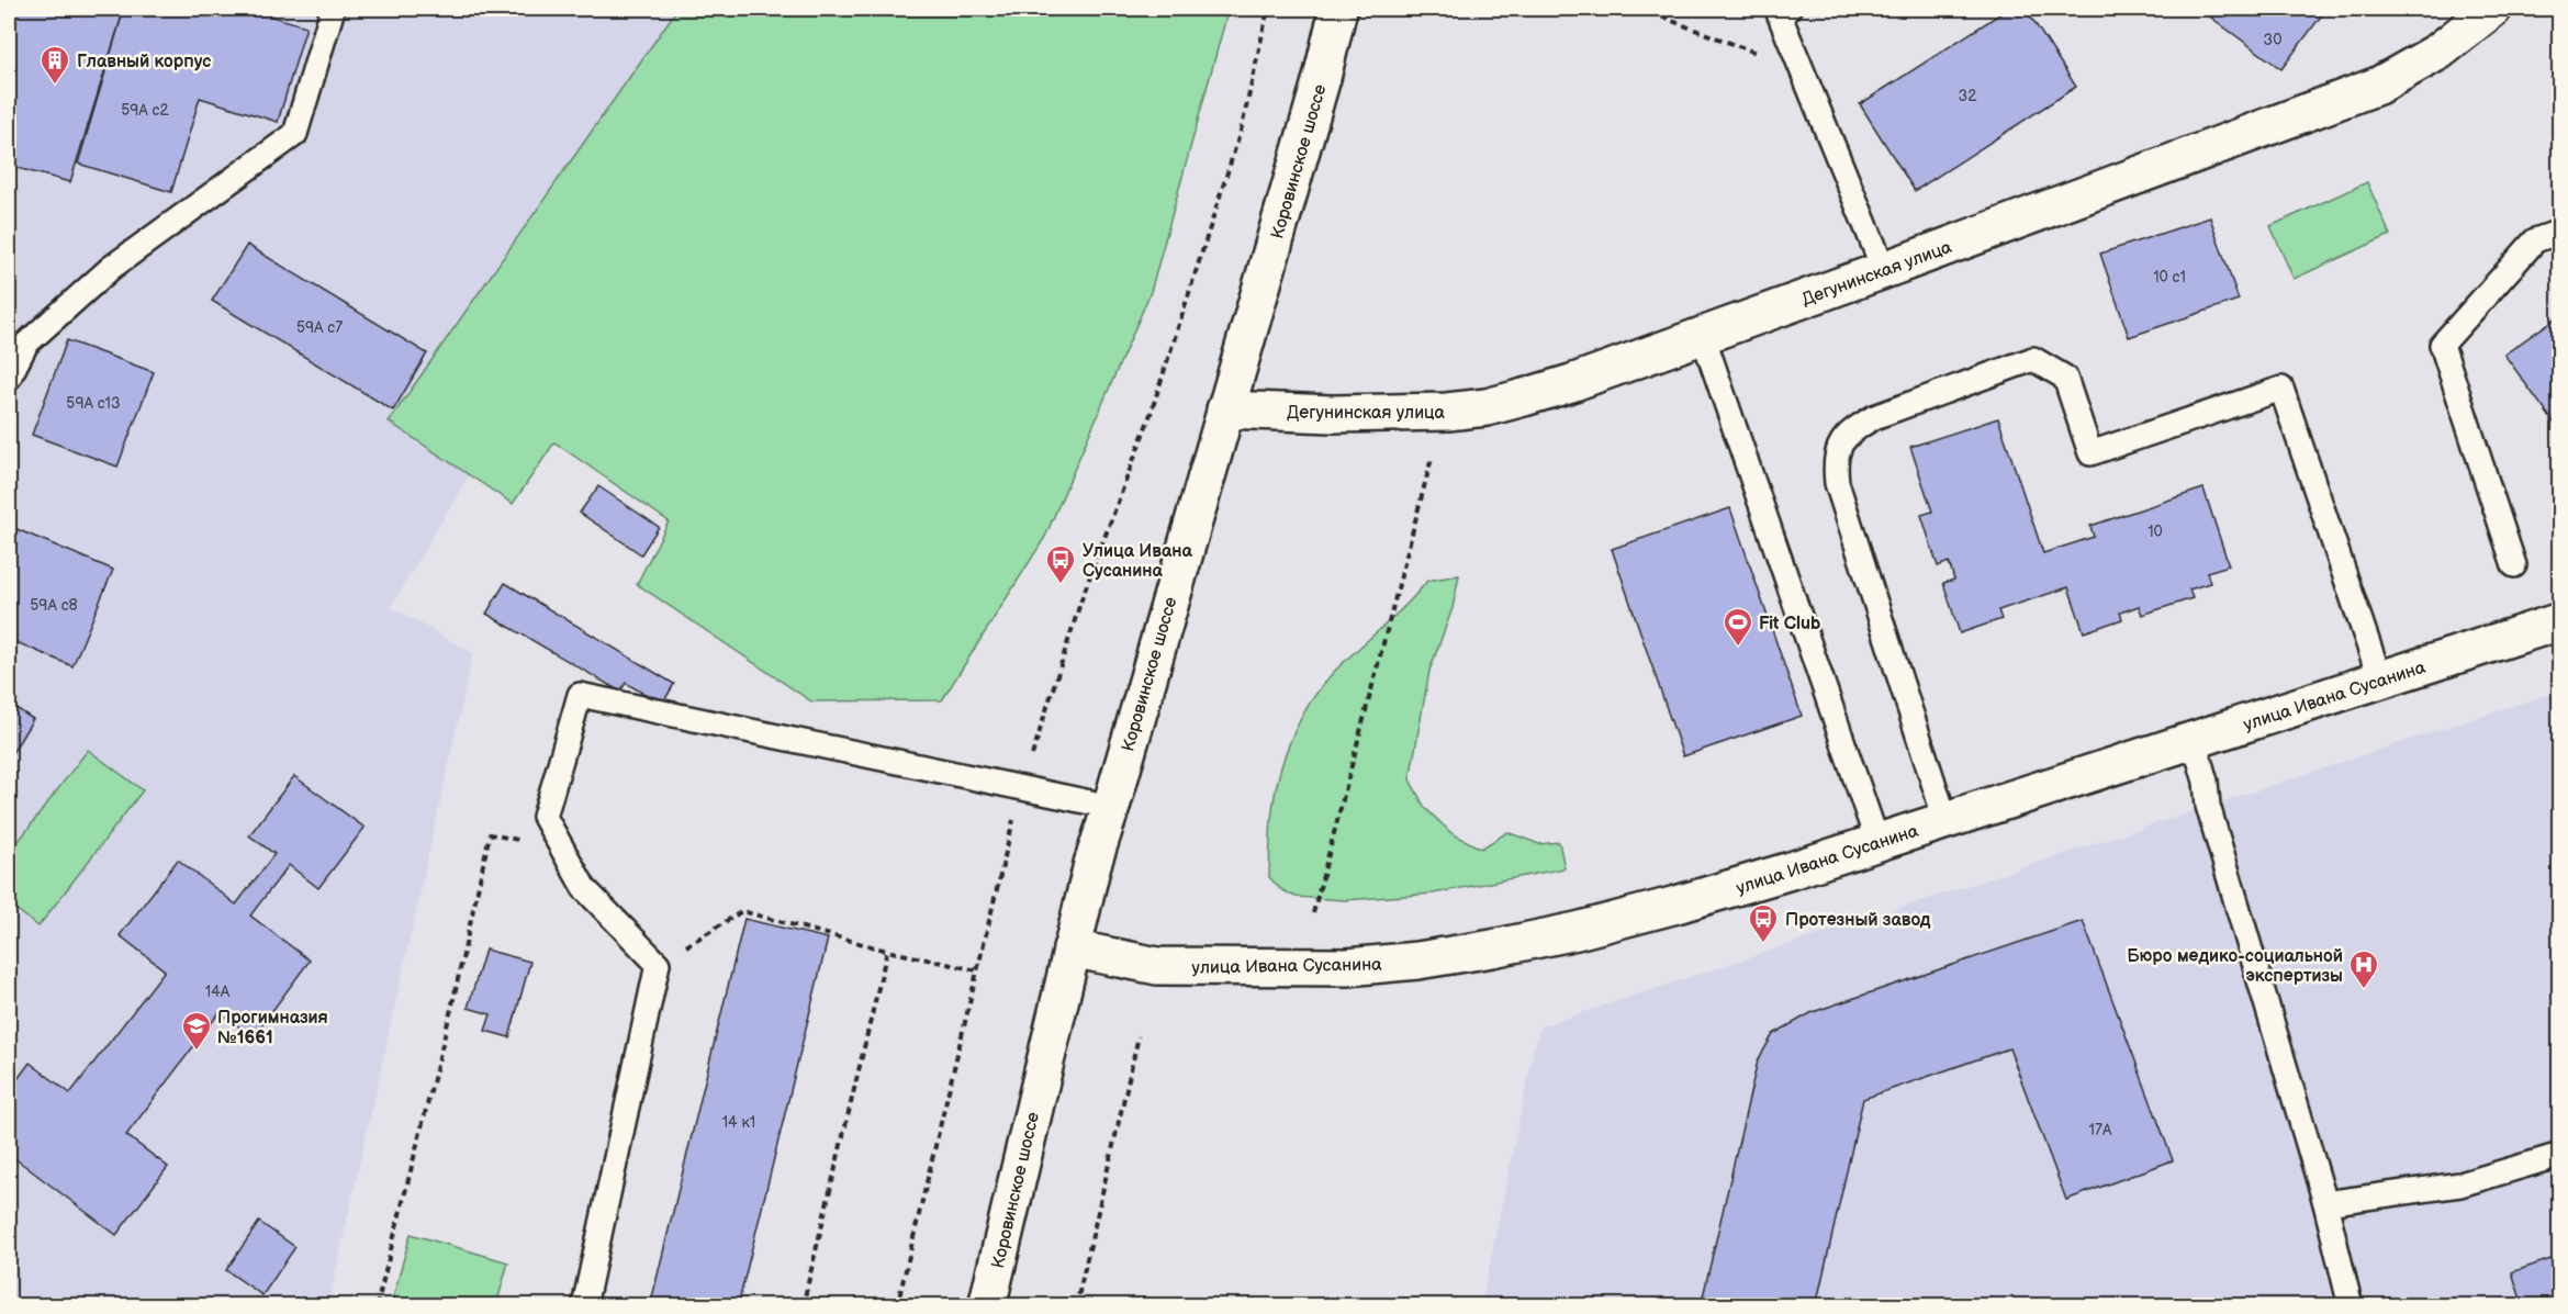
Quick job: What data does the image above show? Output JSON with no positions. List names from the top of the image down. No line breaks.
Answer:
{"streets":{"street":["Коровинское шоссе","Дегунинская улица","улица Ивана Сусанина"]},"crossings":[["Коровинское шоссе","Дегунинская улица"],["Коровинское шоссе","улица Ивана Сусанина"]],"places":{"building":["Главный корпус"],"bus stop":["Улица Ивана Сусанина","Протезный завод"],"sports":["Fit Club"],"hospital":["Бюро медико-социальной экспертизы"],"school or university":["Прогимназия №1661"]},"house_numbers":["30","32","59А с2","10 с1","59А с7","59А с13","10","59А с8","14А","14 к1","17А"]}
